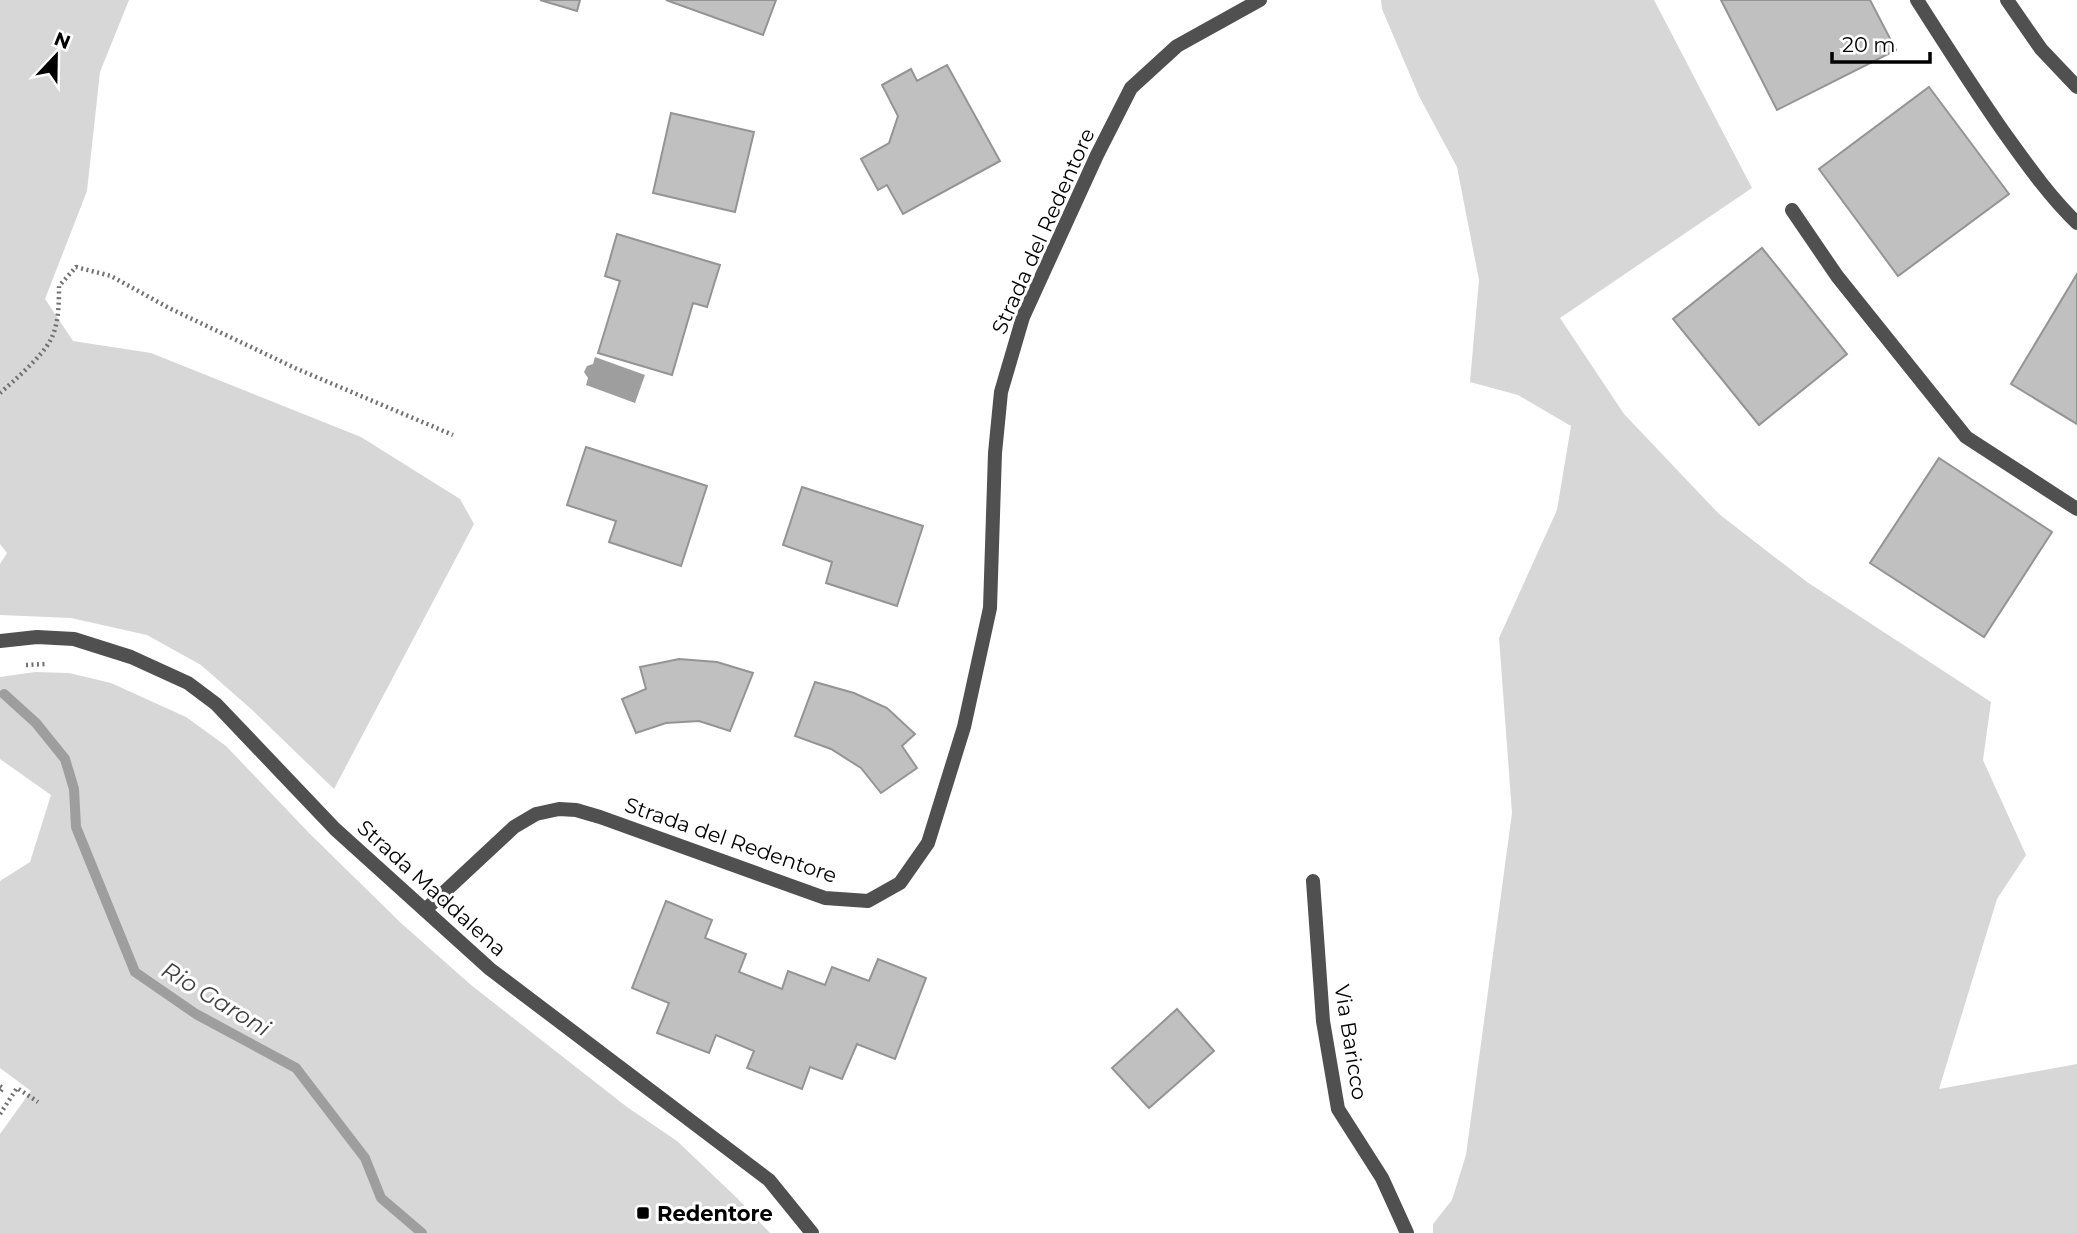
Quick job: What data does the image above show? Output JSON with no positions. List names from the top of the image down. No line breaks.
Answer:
{"streets":{"street":["Strada del Redentore","Strada Maddalena","Via Baricco"]},"crossings":[["Strada del Redentore","Strada Maddalena"]],"water":["Rio Garoni"],"places":{"transit":["Redentore"]},"scale_bar":"20 m","north":"top"}
